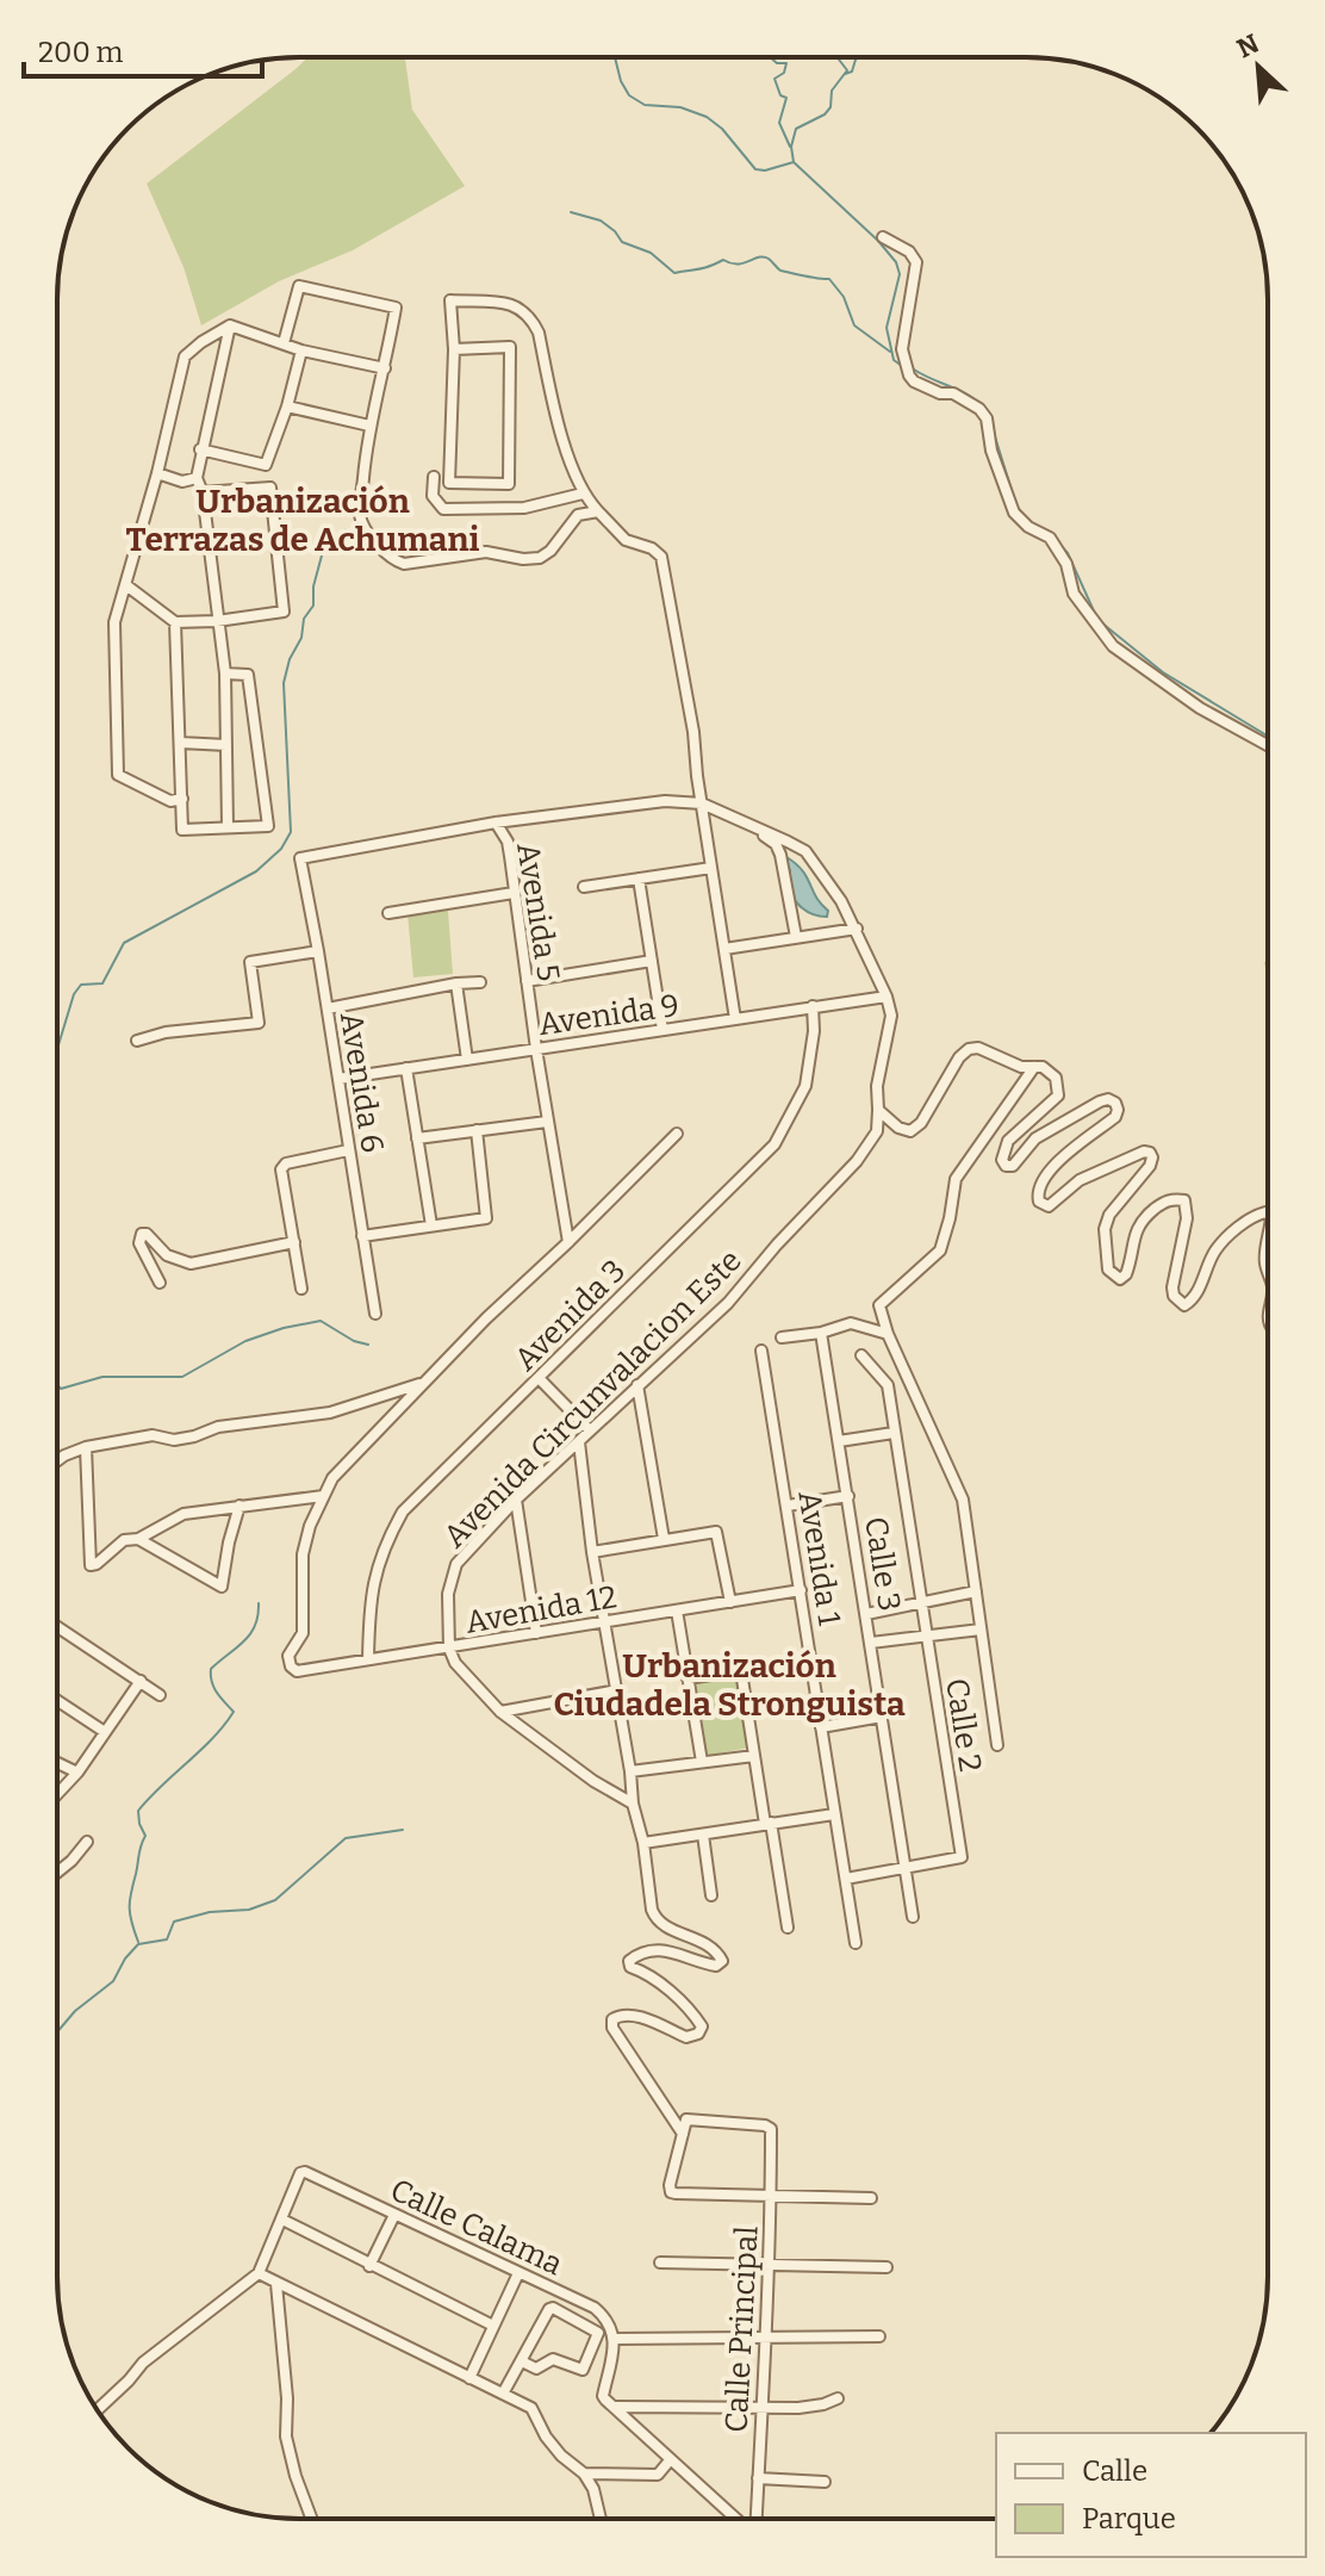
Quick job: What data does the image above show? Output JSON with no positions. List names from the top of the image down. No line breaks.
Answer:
{"streets":{"street":["Avenida 5","Avenida 9","Avenida 6","Avenida 3","Avenida Circunvalacion Este","Avenida 1","Calle 3","Avenida 12","Calle 2","Calle Calama","Calle Principal"]},"crossings":[["Avenida 5","Avenida 9"],["Avenida 5","Avenida 6"],["Avenida 9","Avenida 6"],["Avenida 9","Avenida 3"],["Avenida 9","Avenida Circunvalacion Este"],["Avenida 3","Avenida 12"],["Avenida Circunvalacion Este","Avenida 12"],["Avenida 1","Avenida 12"],["Calle 3","Calle 2"]],"districts":["Urbanización Terrazas de Achumani","Urbanización Ciudadela Stronguista"],"legend":["Calle","Parque"],"scale_bar":"200 m","north":"top left"}
